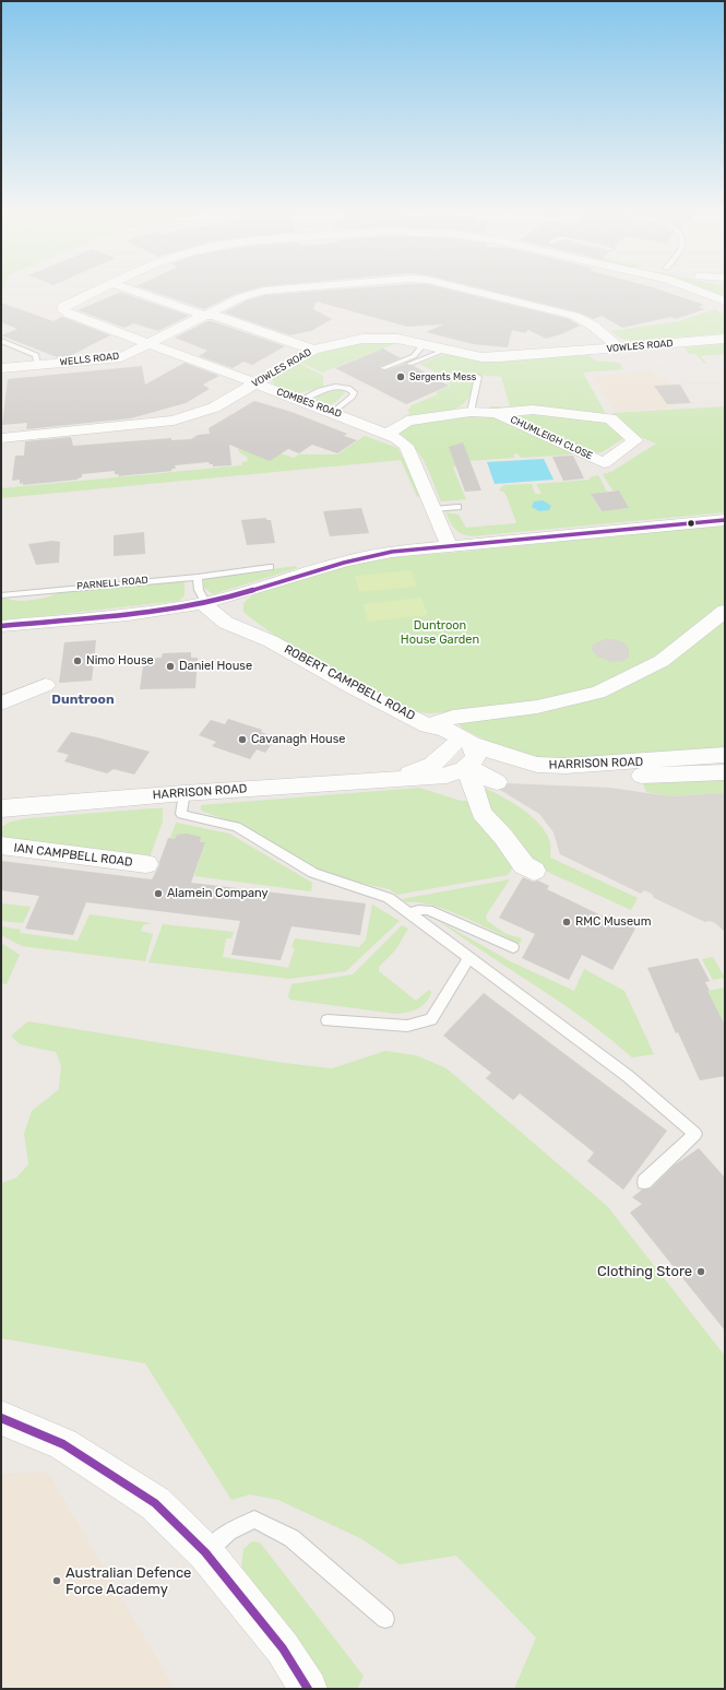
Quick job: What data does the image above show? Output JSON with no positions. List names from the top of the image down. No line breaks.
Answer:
{"streets":{"street":["VOWLES ROAD","WELLS ROAD","COMBES ROAD","CHUMLEIGH CLOSE","ROBERT CAMPBELL ROAD","HARRISON ROAD","IAN CAMPBELL ROAD"],"lane":["PARNELL ROAD"]},"crossings":[["VOWLES ROAD","WELLS ROAD"],["VOWLES ROAD","COMBES ROAD"],["WELLS ROAD","COMBES ROAD"],["COMBES ROAD","CHUMLEIGH CLOSE"],["ROBERT CAMPBELL ROAD","HARRISON ROAD"]],"districts":["Duntroon"],"parks":["Duntroon House Garden"],"places":["Sergents Mess","Nimo House","Daniel House","Cavanagh House","Alamein Company","RMC Museum","Clothing Store","Australian Defence Force Academy"]}
